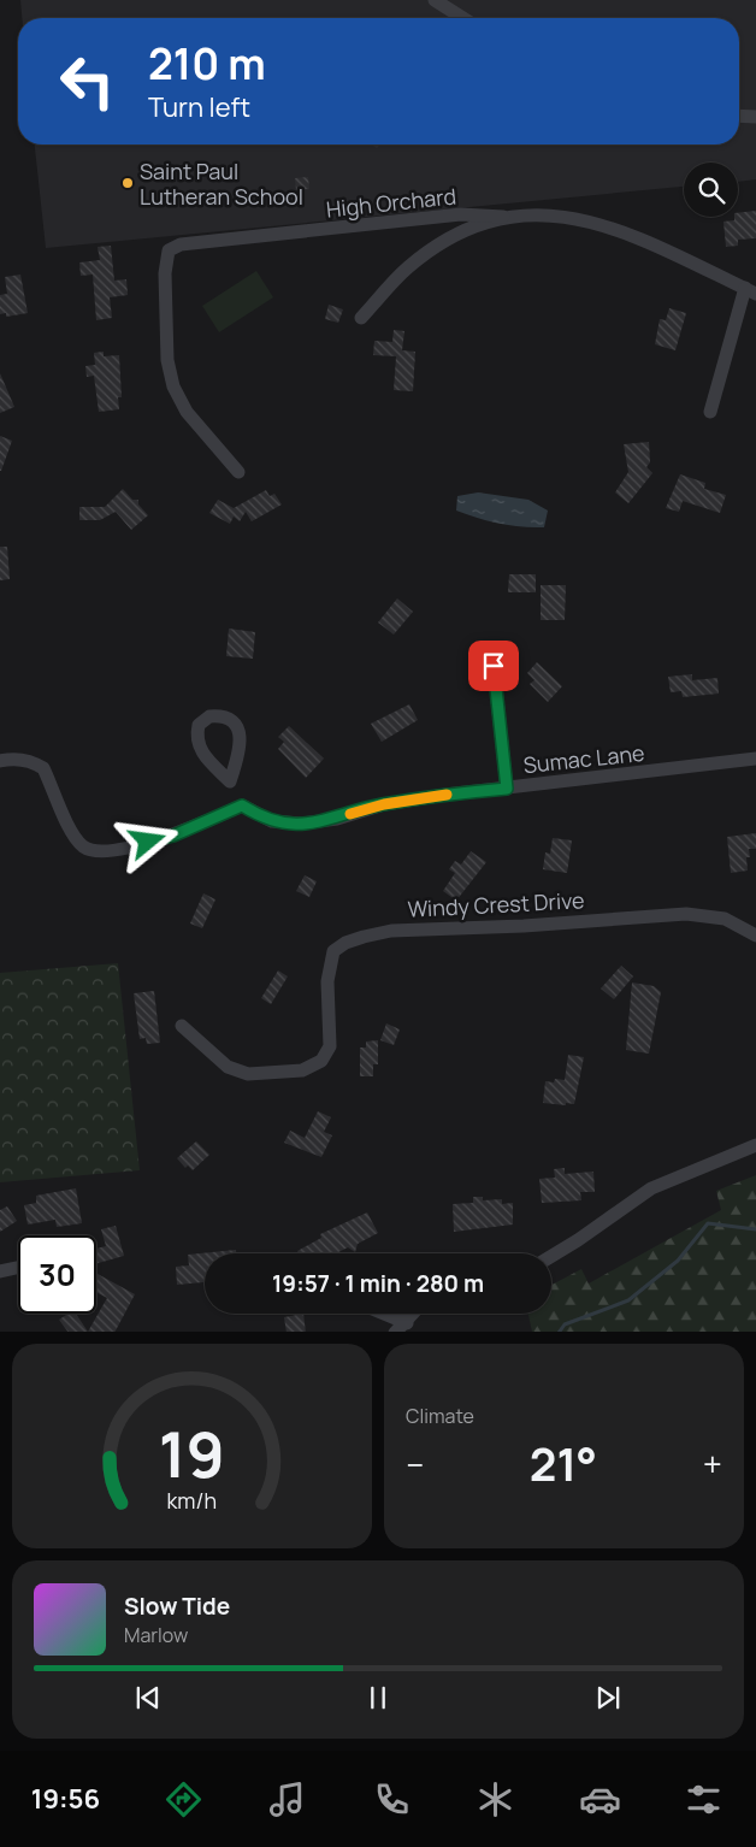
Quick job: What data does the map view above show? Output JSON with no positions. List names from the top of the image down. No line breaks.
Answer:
{"streets":{"street":["High Orchard","Sumac Lane","Windy Crest Drive"]},"places":["Saint Paul Lutheran School"],"page":{"turn":["210 m","Turn left"],"limit":"30","trip":"19:57 · 1 min · 280 m","tile":"Climate","heat":["−","21°","+"],"song":["Slow Tide","Marlow"],"tabs":"19:56","gauge":["19","km/h"]}}
